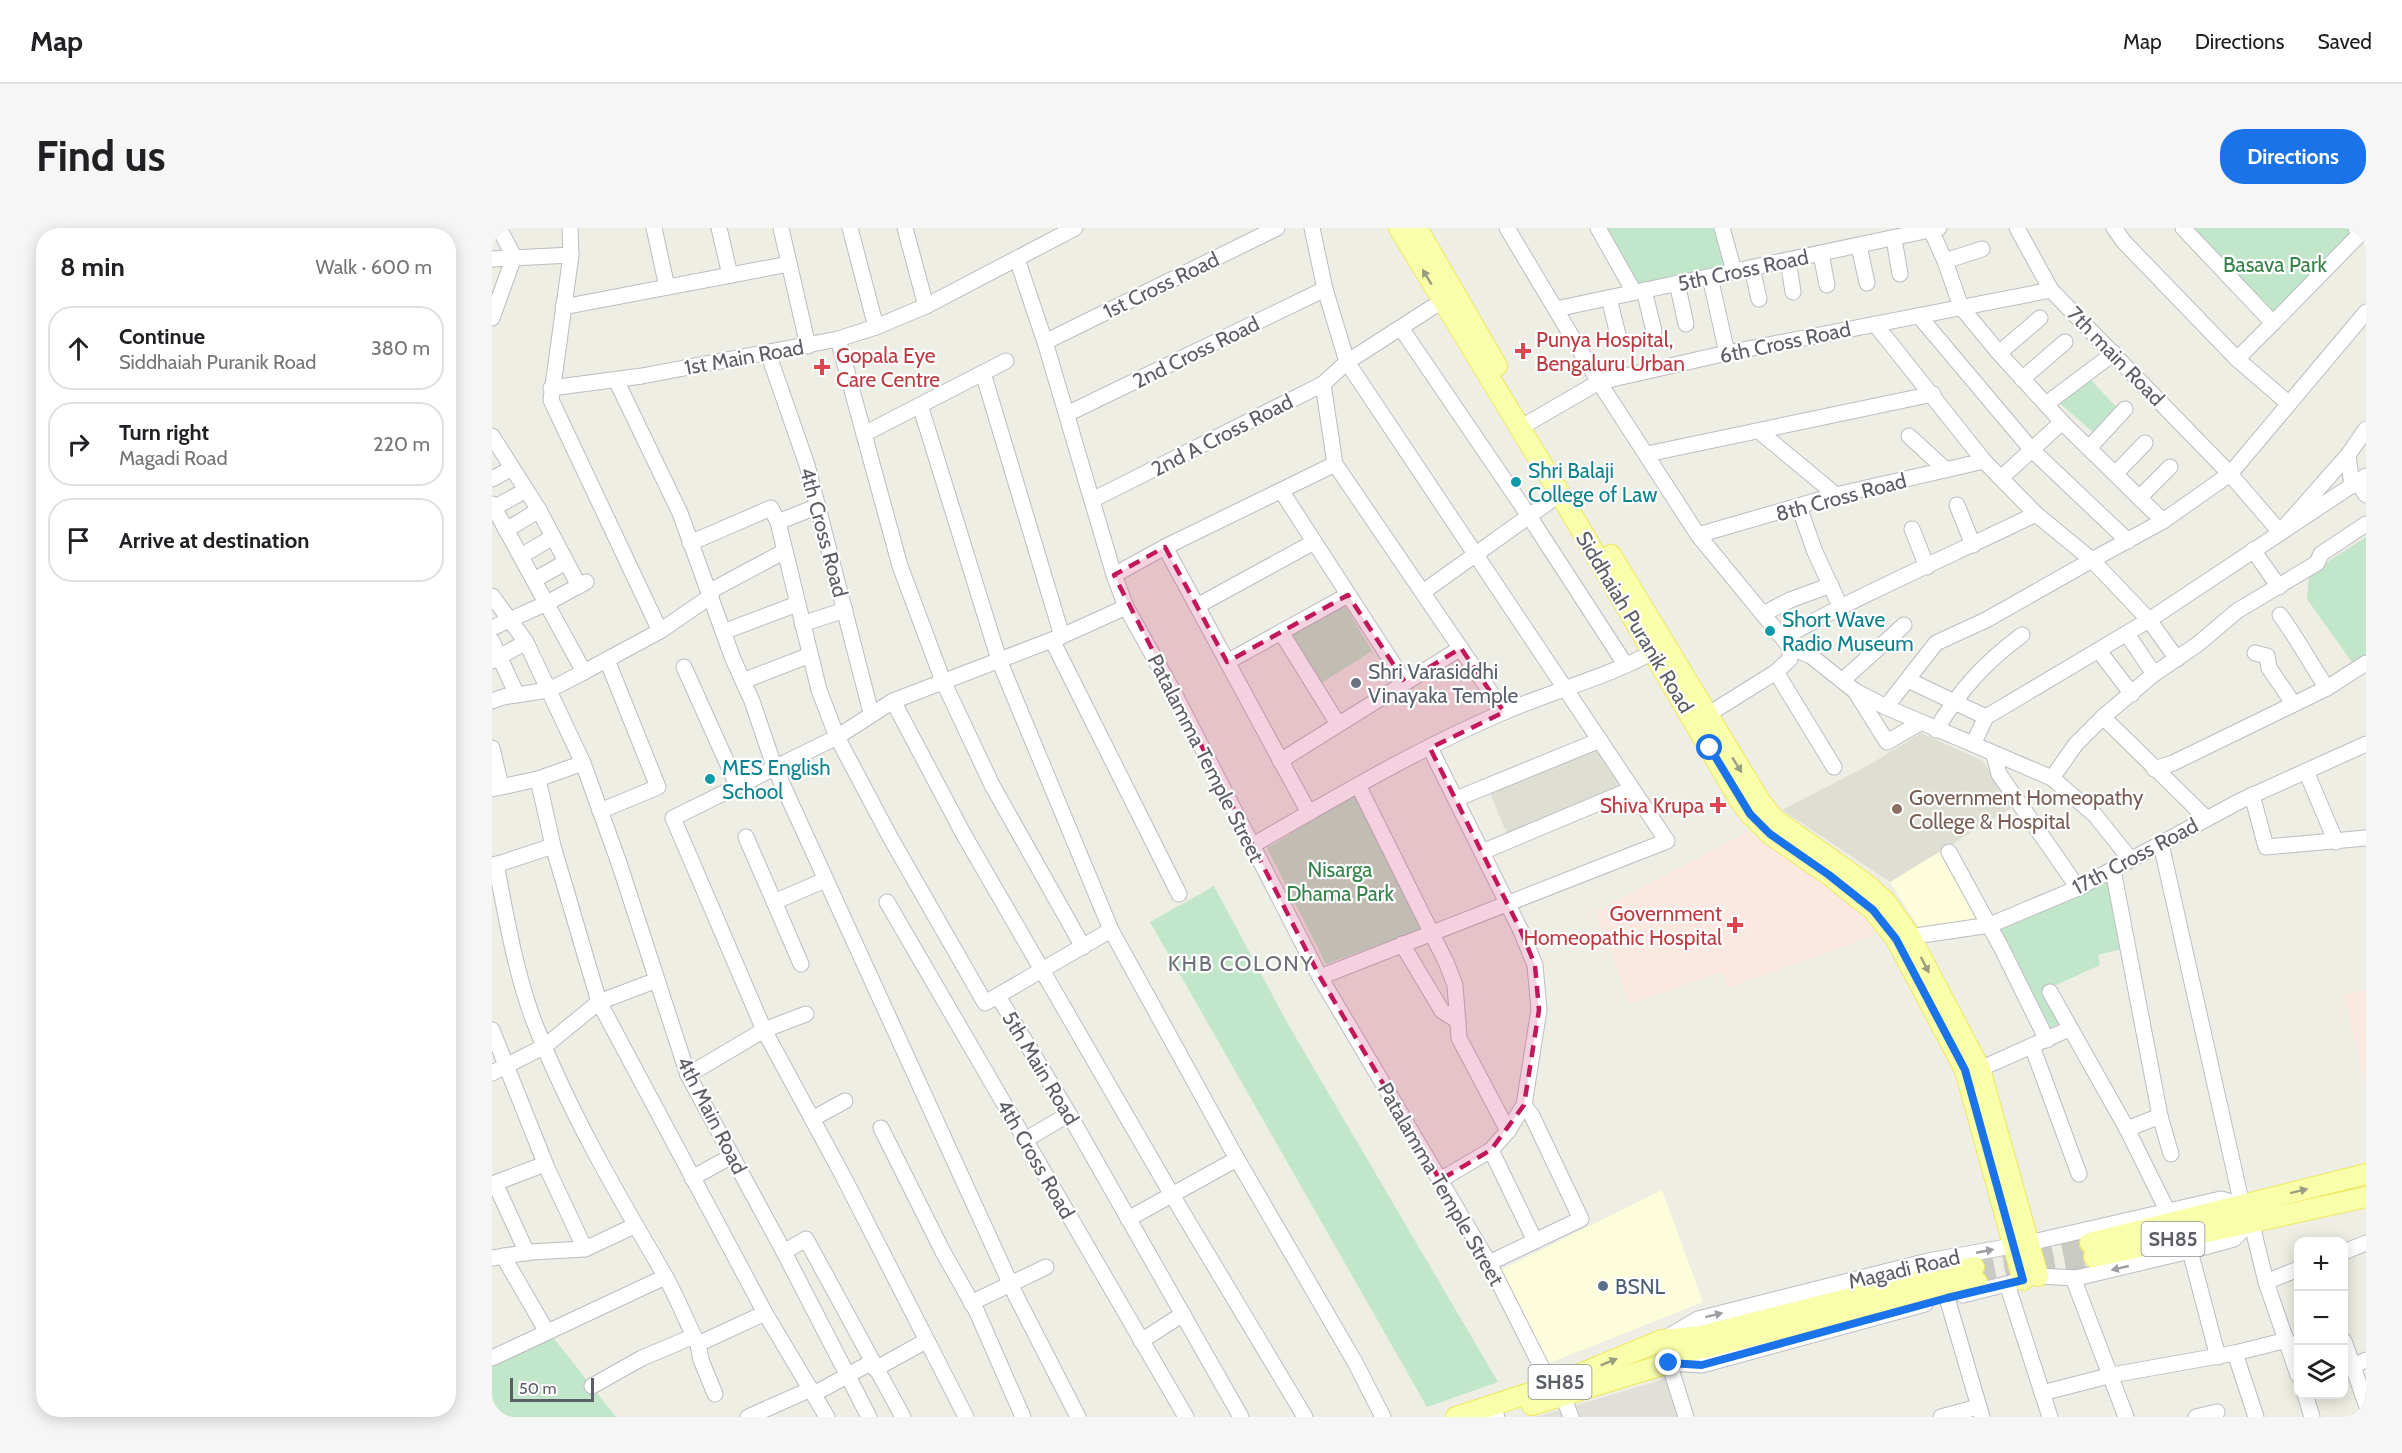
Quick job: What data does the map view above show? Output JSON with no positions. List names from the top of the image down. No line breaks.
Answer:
{"streets":{"main road":["Siddhaiah Puranik Road","SH85","Magadi Road"],"street":["5th Cross Road","1st Cross Road","6th Cross Road","2nd Cross Road","7th main Road","1st Main Road","2nd A Cross Road","8th Cross Road","4th Cross Road","Patalamma Temple Street","17th Cross Road","5th Main Road","4th Main Road"]},"crossings":[["1st Cross Road","Patalamma Temple Street"],["6th Cross Road","7th main Road"],["6th Cross Road","Siddhaiah Puranik Road"],["2nd Cross Road","Patalamma Temple Street"],["1st Main Road","4th Cross Road"],["1st Main Road","Patalamma Temple Street"],["2nd A Cross Road","Siddhaiah Puranik Road"],["2nd A Cross Road","Patalamma Temple Street"],["Siddhaiah Puranik Road","17th Cross Road"],["Siddhaiah Puranik Road","Magadi Road"],["Patalamma Temple Street","Magadi Road"],["SH85","Magadi Road"]],"districts":["KHB COLONY"],"parks":["Basava Park","Nisarga Dhama Park"],"places":{"health":["Punya Hospital, Bengaluru Urban","Gopala Eye Care Centre","Shiva Krupa","Government Homeopathic Hospital"],"other":["Shri Balaji College of Law","Short Wave Radio Museum","Shri Varasiddhi Vinayaka Temple","MES English School","Government Homeopathy College & Hospital","BSNL"]},"scale_bar":"50 m","page":{"header":"Map","nav":["Map","Directions","Saved"],"buttons":"Directions","title":"Find us","heading":["8 min","Walk · 600 m"],"list":[["Continue","Siddhaiah Puranik Road","380 m"],["Turn right","Magadi Road","220 m"],"Arrive at destination"],"map_buttons":["+","−"],"scale":"50 m"}}
